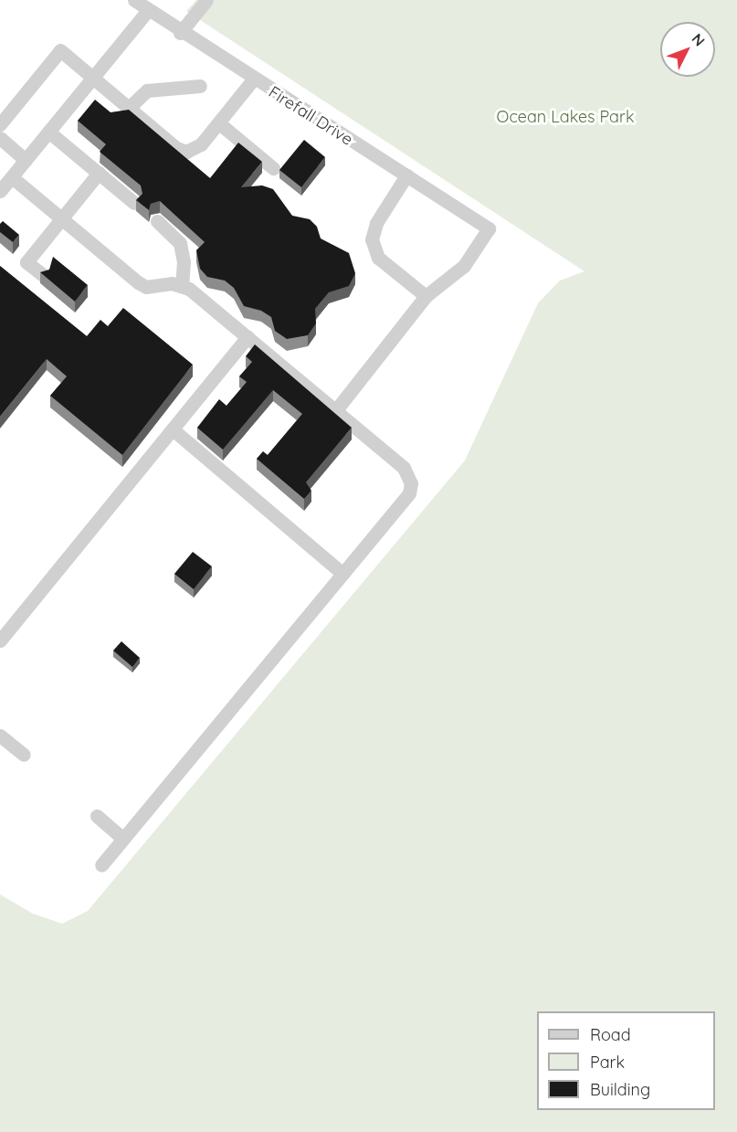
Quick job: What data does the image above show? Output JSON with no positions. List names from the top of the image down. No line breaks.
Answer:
{"streets":{"street":["Firefall Drive"]},"parks":["Ocean Lakes Park"],"legend":["Road","Park","Building"],"north":"top right"}
